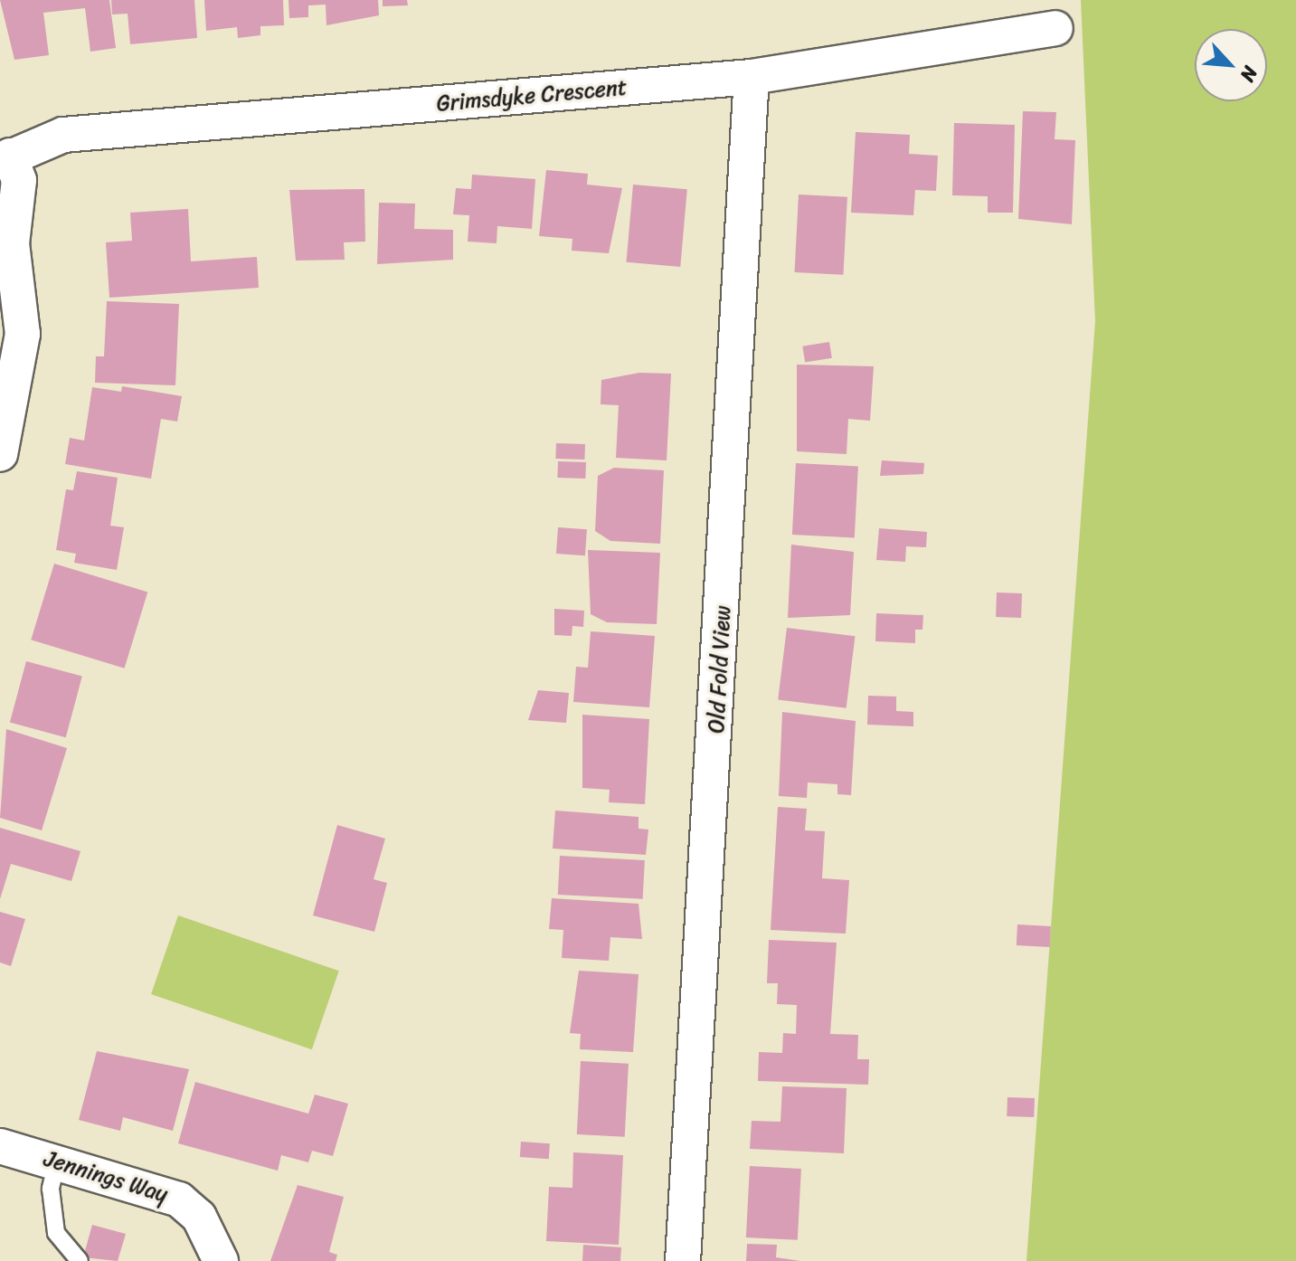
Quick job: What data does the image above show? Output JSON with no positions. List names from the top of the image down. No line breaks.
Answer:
{"streets":{"street":["Grimsdyke Crescent","Old Fold View","Jennings Way"]},"crossings":[["Grimsdyke Crescent","Old Fold View"]],"north":"bottom right"}
